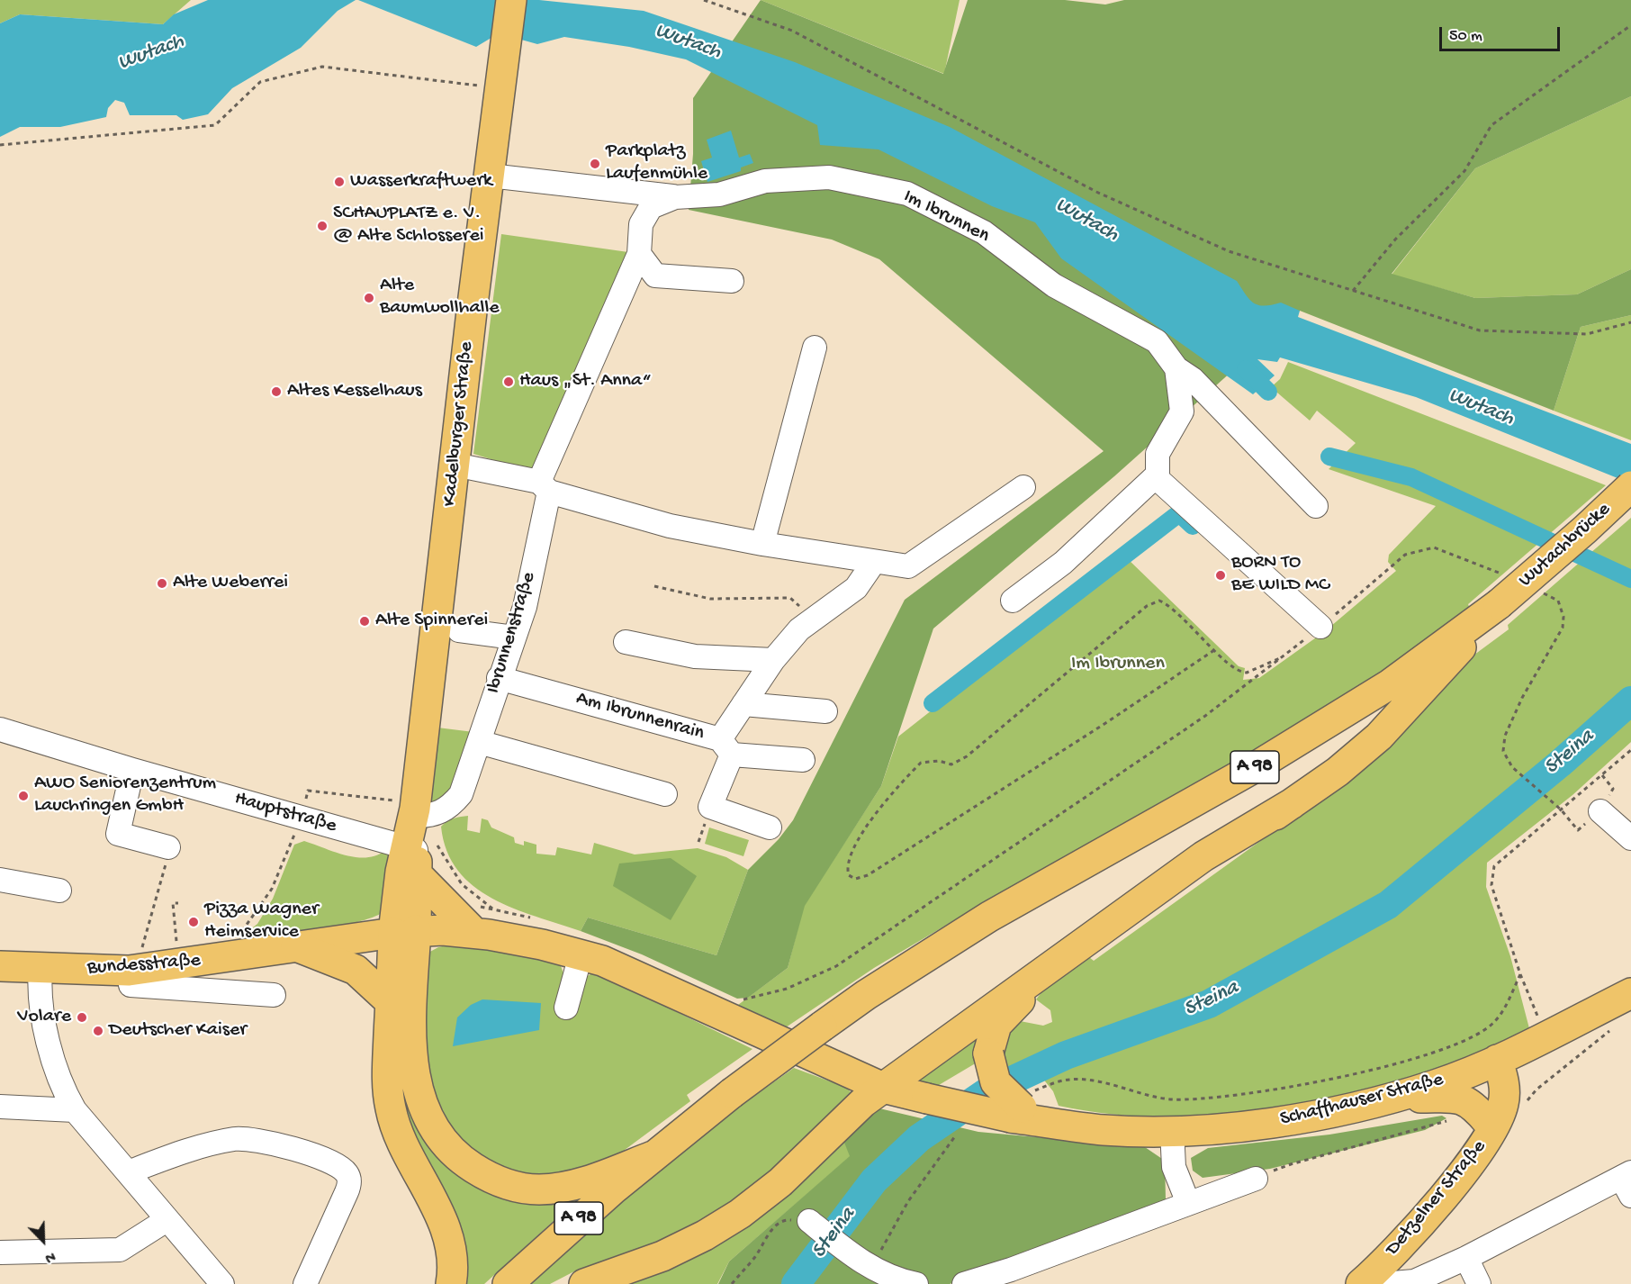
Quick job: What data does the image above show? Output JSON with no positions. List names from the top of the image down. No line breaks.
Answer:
{"streets":{"main road":["Kadelburger Straße","Wutachbrücke","A 98","Bundesstraße","Schaffhauser Straße","Detzelner Straße"],"street":["Im Ibrunnen","Ibrunnenstraße","Am Ibrunnenrain","Hauptstraße"]},"crossings":[["Im Ibrunnen","Ibrunnenstraße"],["Kadelburger Straße","Ibrunnenstraße"],["Kadelburger Straße","Hauptstraße"],["Kadelburger Straße","Bundesstraße"],["Wutachbrücke","A 98"],["Ibrunnenstraße","Am Ibrunnenrain"],["Bundesstraße","Schaffhauser Straße"],["Schaffhauser Straße","Detzelner Straße"]],"water":["Wutach","Steina"],"parks":["Im Ibrunnen"],"places":["Parkplatz Laufenmühle","Wasserkraftwerk","SCHAUPLATZ e. V. @ Alte Schlosserei","Alte Baumwollhalle","Haus „St. Anna“","Altes Kesselhaus","BORN TO BE WILD MC","Alte Weberrei","Alte Spinnerei","AWO Seniorenzentrum Lauchringen GmbH","Pizza Wagner Heimservice","Volare","Deutscher Kaiser"],"scale_bar":"50 m","north":"bottom right"}
